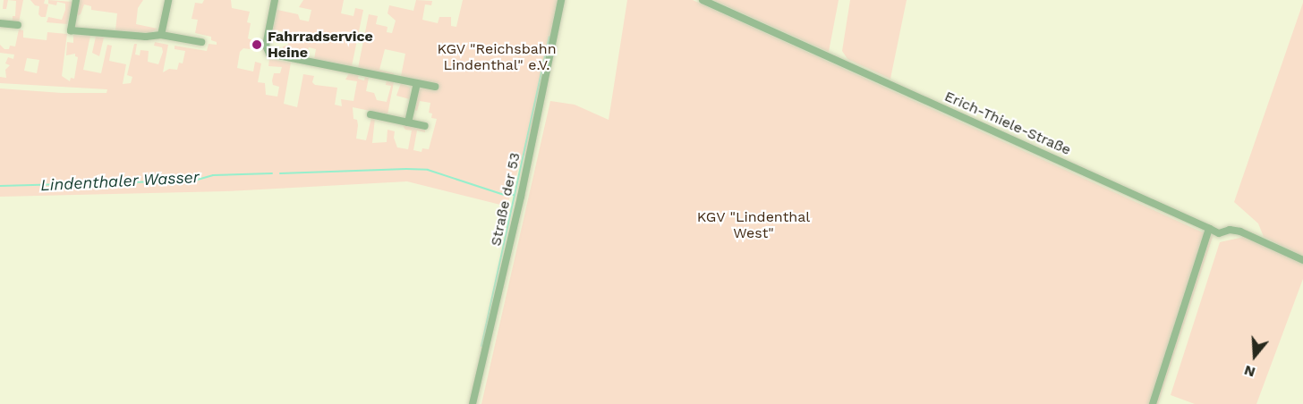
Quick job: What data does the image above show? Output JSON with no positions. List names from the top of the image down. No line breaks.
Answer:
{"streets":{"street":["Erich-Thiele-Straße","Straße der 53"]},"water":["Lindenthaler Wasser"],"parks":["KGV \"Reichsbahn Lindenthal\" e.V.","KGV \"Lindenthal West\""],"places":["Fahrradservice Heine"],"north":"bottom"}
